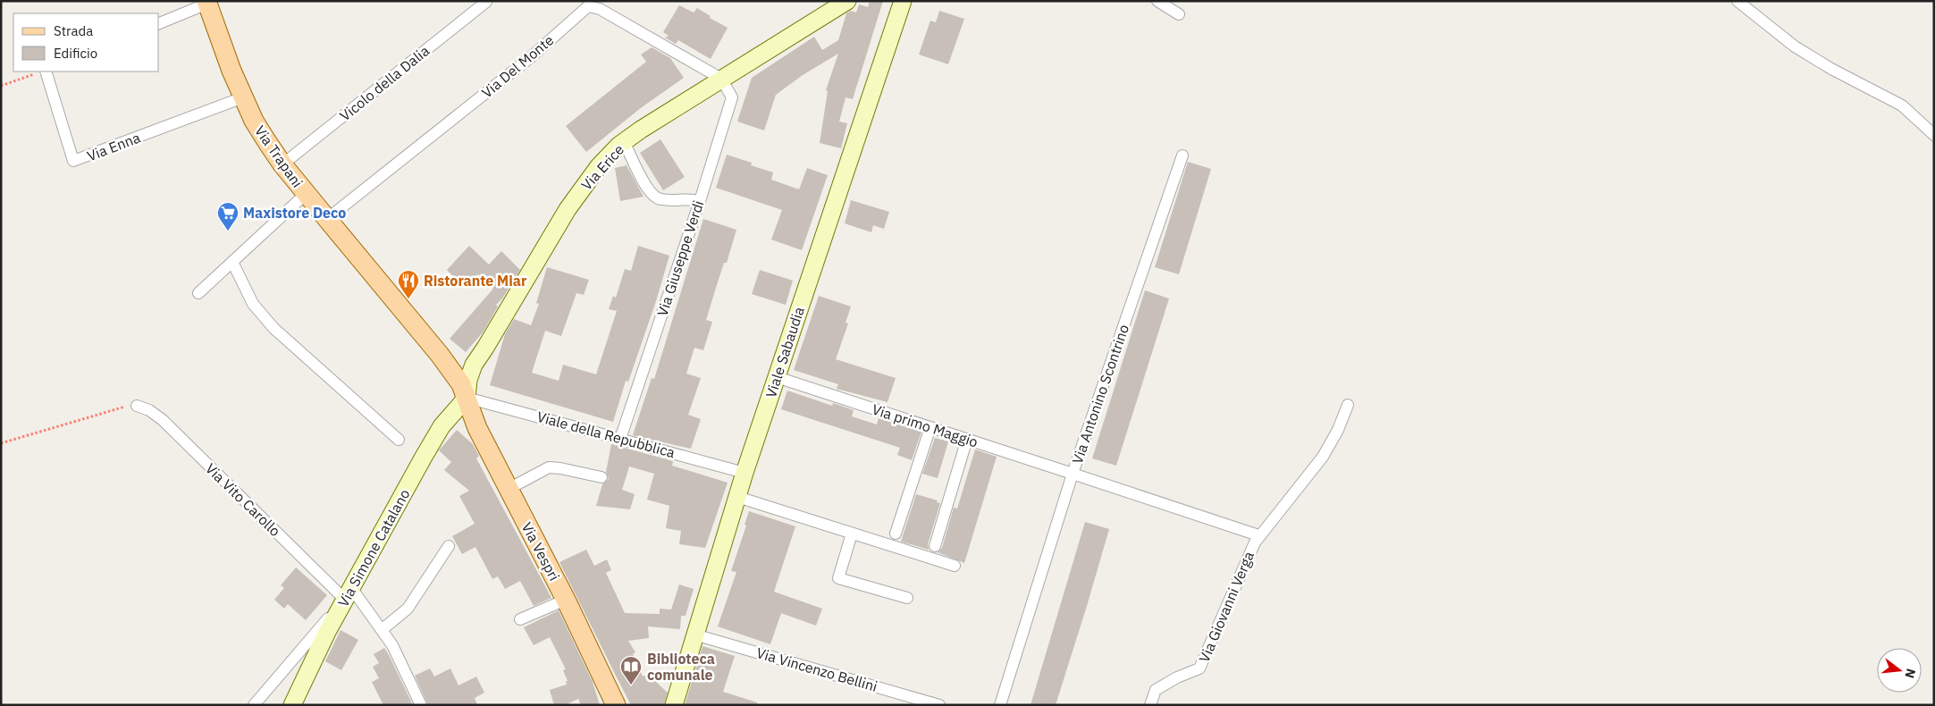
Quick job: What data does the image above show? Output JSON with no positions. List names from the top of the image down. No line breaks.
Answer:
{"streets":{"main road":["Via Trapani","Via Vespri"],"street":["Via Del Monte","Vicolo della Dalia","Via Enna","Via Erice","Via Giuseppe Verdi","Viale Sabaudia","Via Antonino Scontrino","Via primo Maggio","Viale della Repubblica","Via Vito Carollo","Via Simone Catalano","Via Giovanni Verga","Via Vincenzo Bellini"]},"crossings":[["Via Del Monte","Via Trapani"],["Via Del Monte","Via Erice"],["Via Del Monte","Via Giuseppe Verdi"],["Vicolo della Dalia","Via Trapani"],["Via Enna","Via Trapani"],["Via Trapani","Via Erice"],["Via Trapani","Viale della Repubblica"],["Via Trapani","Via Simone Catalano"],["Via Trapani","Via Vespri"],["Via Erice","Via Giuseppe Verdi"],["Via Erice","Viale della Repubblica"],["Via Erice","Via Simone Catalano"],["Via Erice","Via Vespri"],["Via Giuseppe Verdi","Viale della Repubblica"],["Viale Sabaudia","Via primo Maggio"],["Viale Sabaudia","Viale della Repubblica"],["Viale Sabaudia","Via Vincenzo Bellini"],["Via Antonino Scontrino","Via primo Maggio"],["Via Antonino Scontrino","Via Giovanni Verga"],["Viale della Repubblica","Via Simone Catalano"],["Viale della Repubblica","Via Vespri"],["Via Vito Carollo","Via Simone Catalano"],["Via Simone Catalano","Via Vespri"]],"places":{"supermarket":["Maxistore Deco"],"restaurant":["Ristorante Miar"],"library":["Biblioteca comunale"]},"legend":["Strada","Edificio"],"north":"right"}
